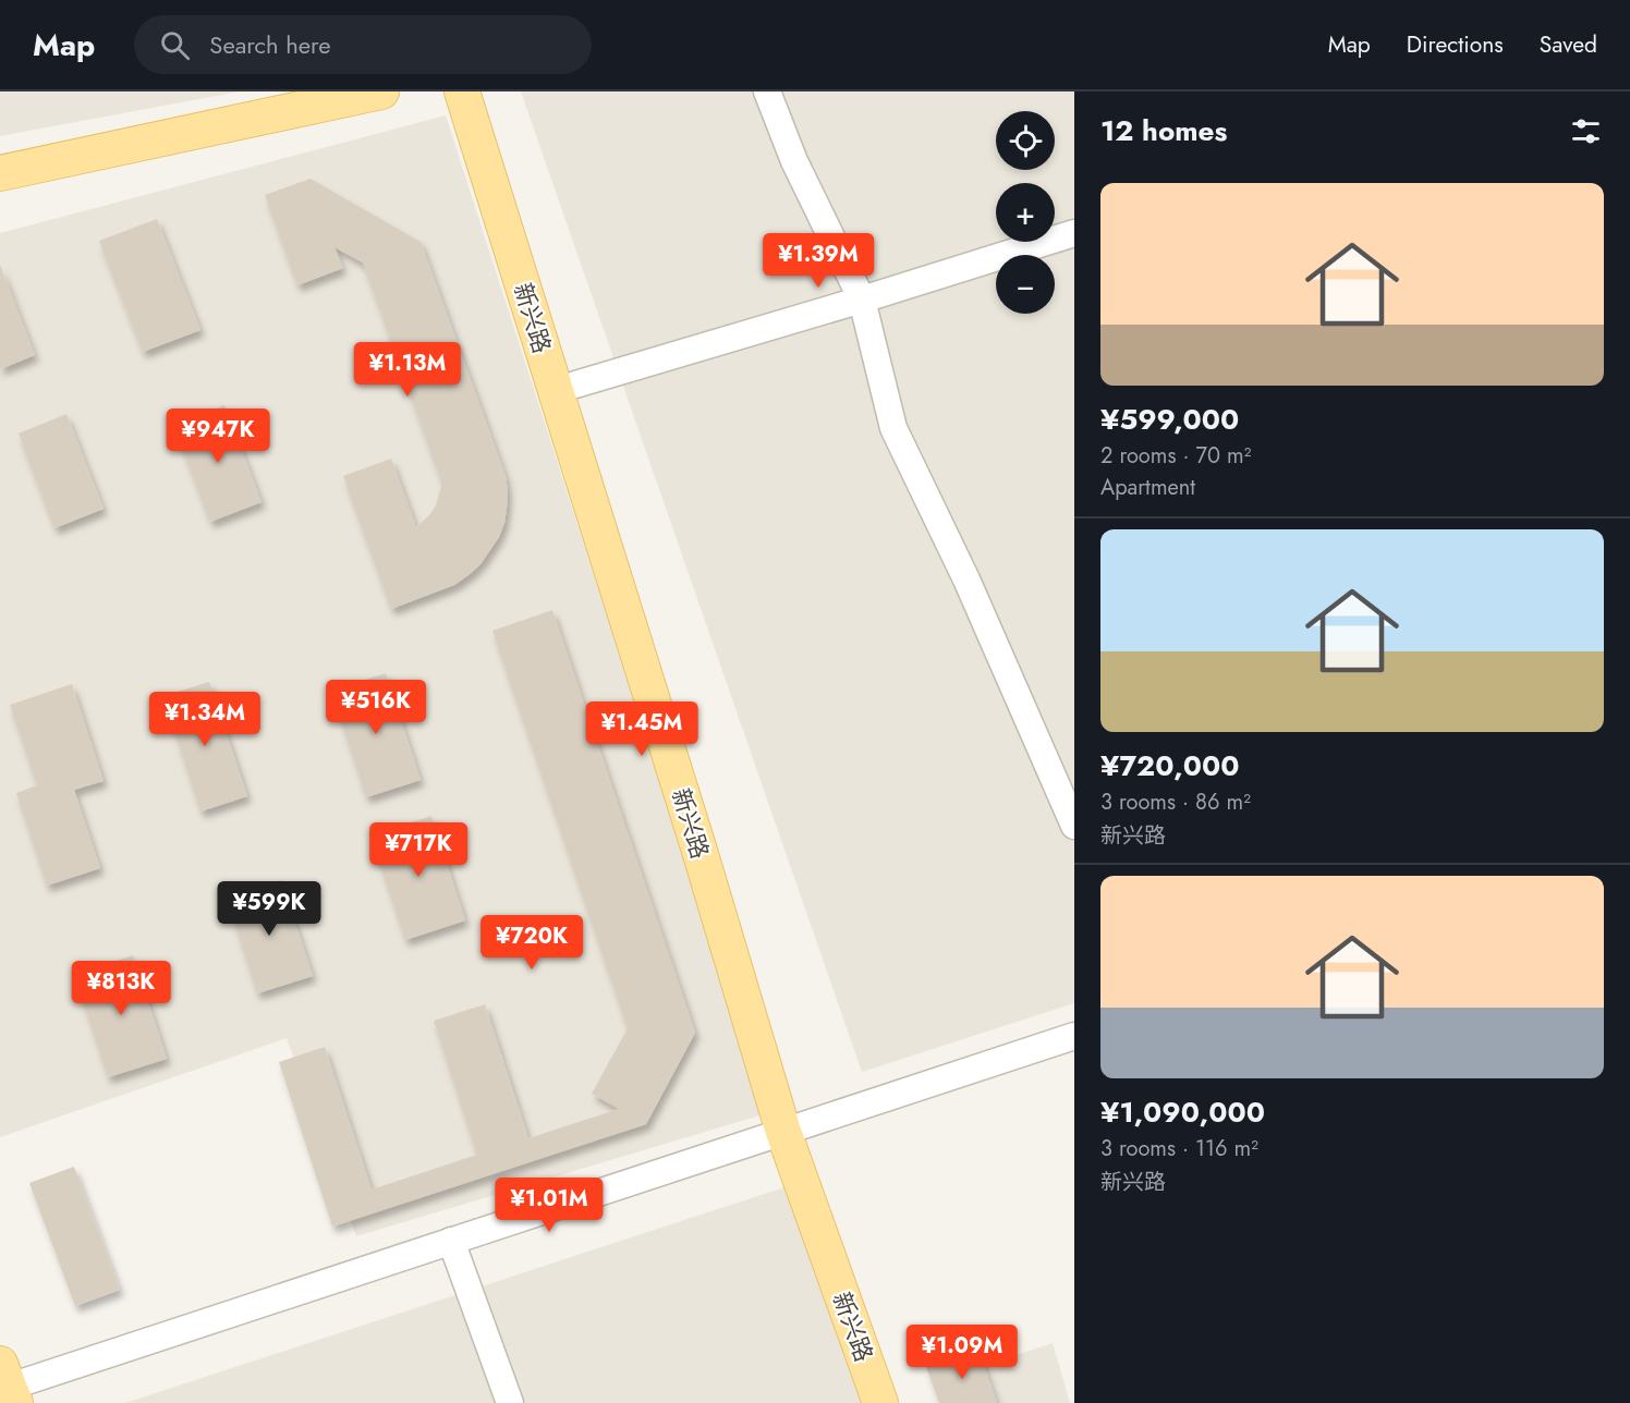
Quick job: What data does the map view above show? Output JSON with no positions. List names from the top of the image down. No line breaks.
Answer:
{"streets":{"main road":["新兴路"]},"page":{"header":"Map","search":"Search here","nav":["Map","Directions","Saved"],"heading":"12 homes","map_buttons":["+","−"],"list":[{"name":"¥599,000","note":"2 rooms · 70 m² · Apartment"},{"name":"¥720,000","note":"3 rooms · 86 m² · 新兴路"},{"name":"¥1,090,000","note":"3 rooms · 116 m² · 新兴路"}],"price":["¥1.39M","¥1.13M","¥947K","¥516K","¥1.34M","¥1.45M","¥717K","¥599K","¥720K","¥813K","¥1.01M","¥1.09M"]}}
